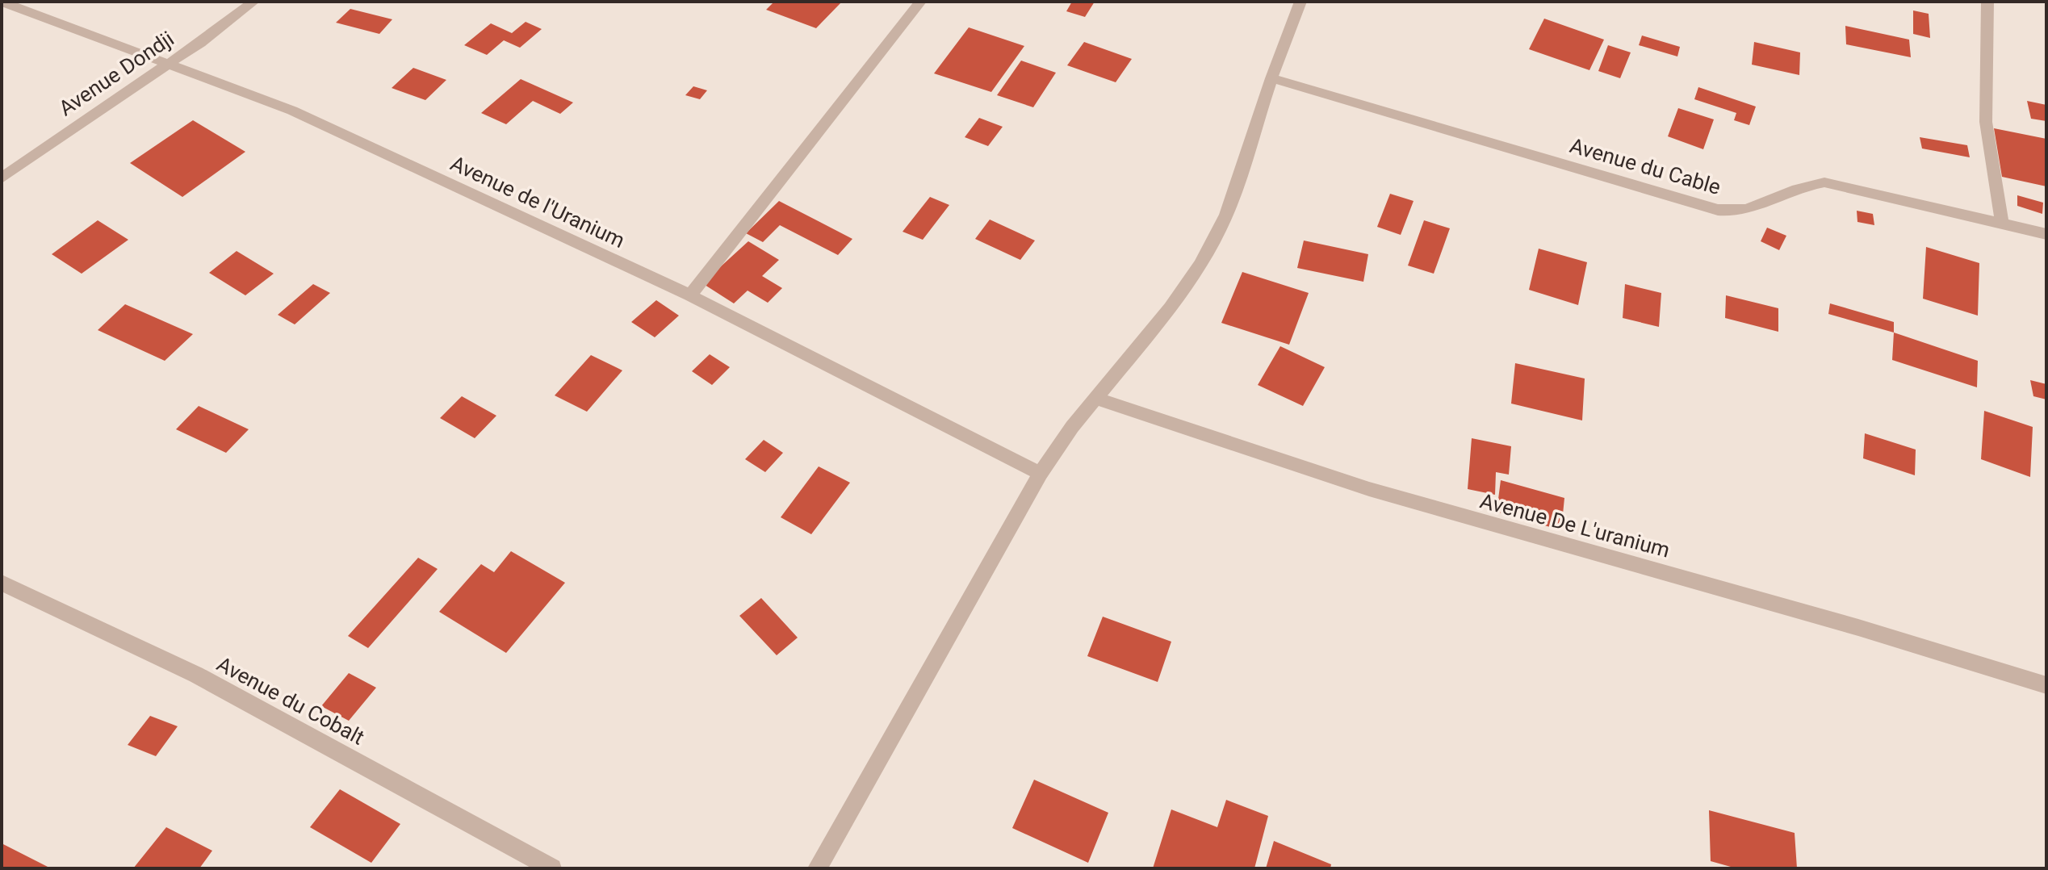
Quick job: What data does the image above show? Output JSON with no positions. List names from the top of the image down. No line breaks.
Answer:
{"streets":{"street":["Avenue Dondji","Avenue du Cable","Avenue de l'Uranium","Avenue De L'uranium","Avenue du Cobalt"]},"crossings":[["Avenue Dondji","Avenue de l'Uranium"]]}
